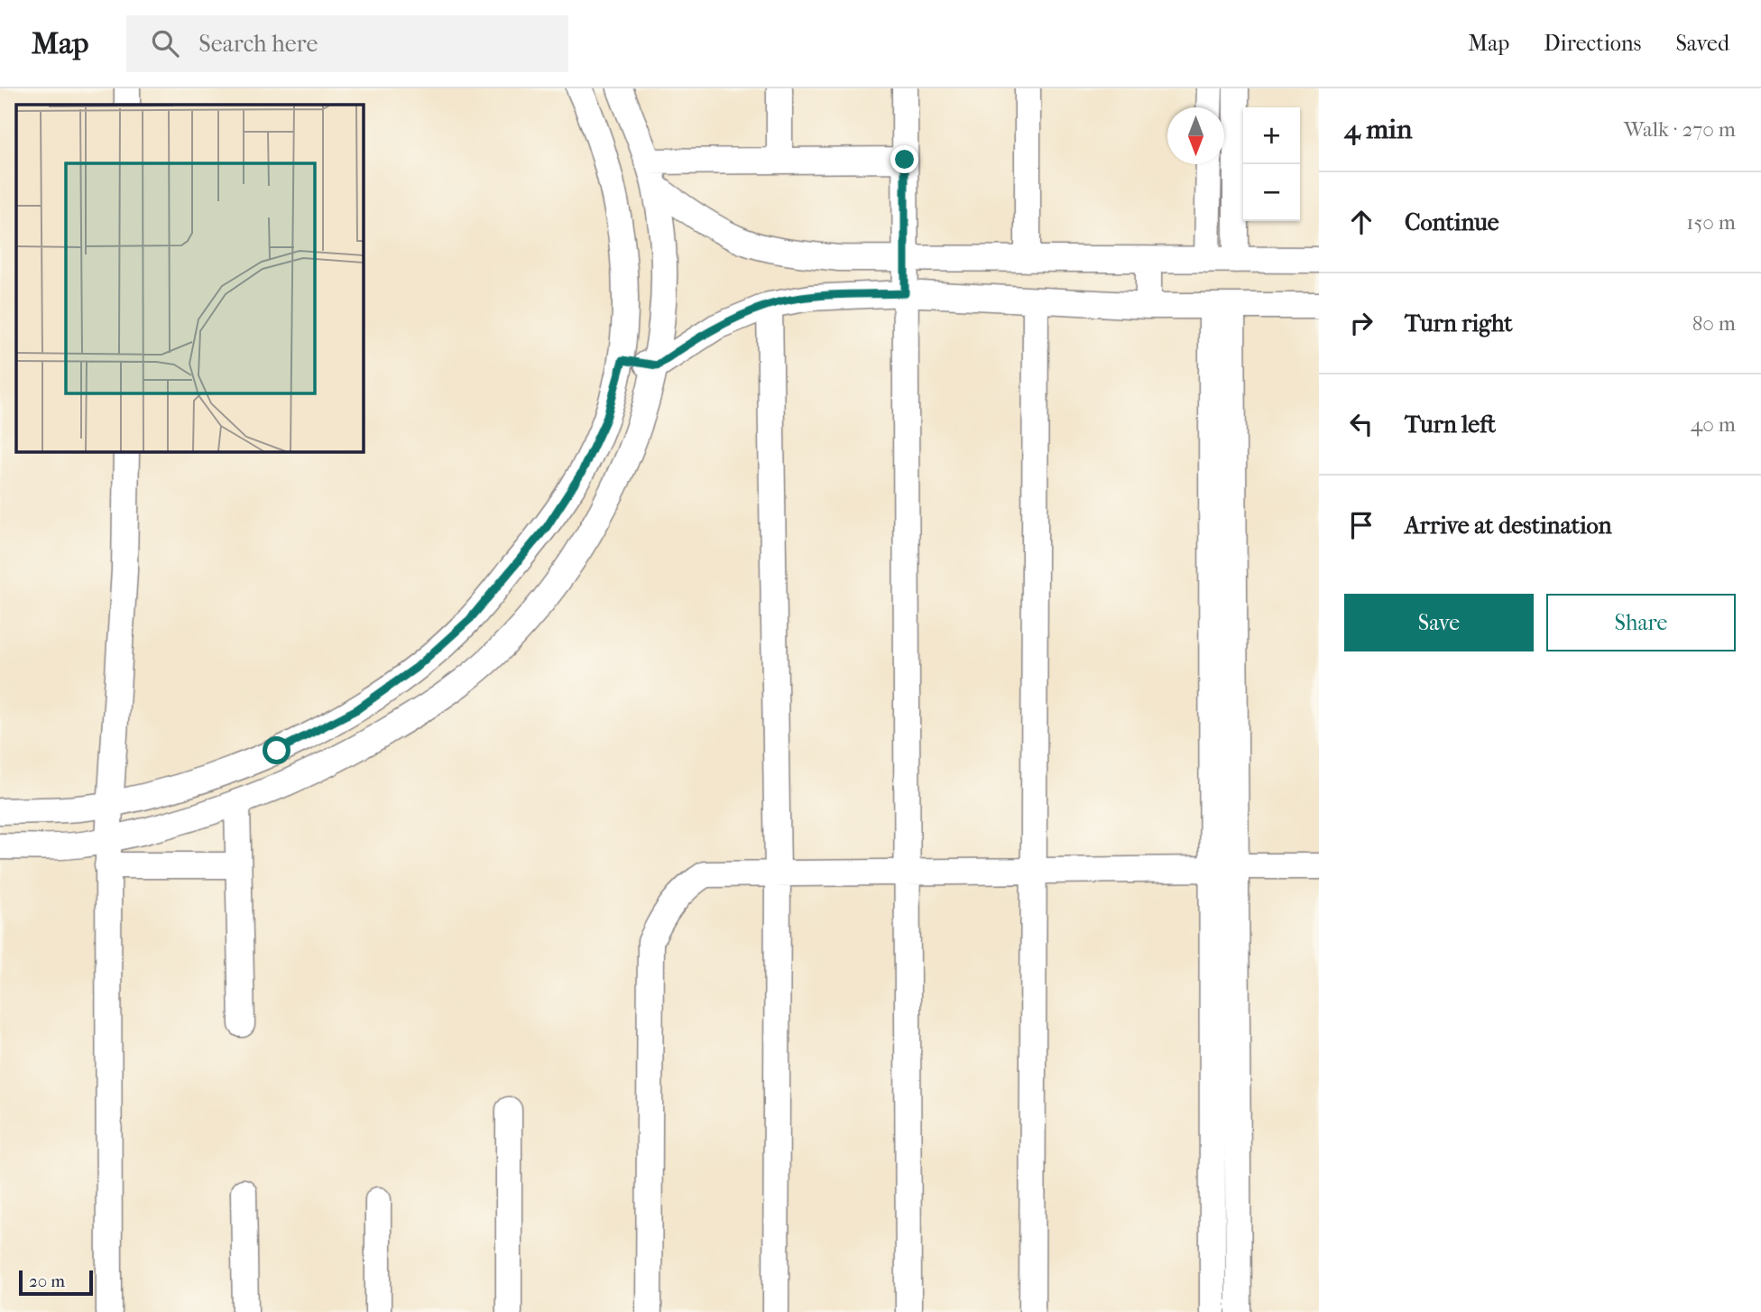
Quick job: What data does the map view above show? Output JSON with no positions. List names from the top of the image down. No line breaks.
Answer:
{"scale_bar":"20 m","north":"bottom","page":{"header":"Map","search":"Search here","nav":["Map","Directions","Saved"],"heading":["4 min","Walk · 270 m"],"map_buttons":["+","−"],"list":[["Continue","150 m"],["Turn right","80 m"],["Turn left","40 m"],"Arrive at destination"],"buttons":["Save","Share"],"scale":"20 m"}}
